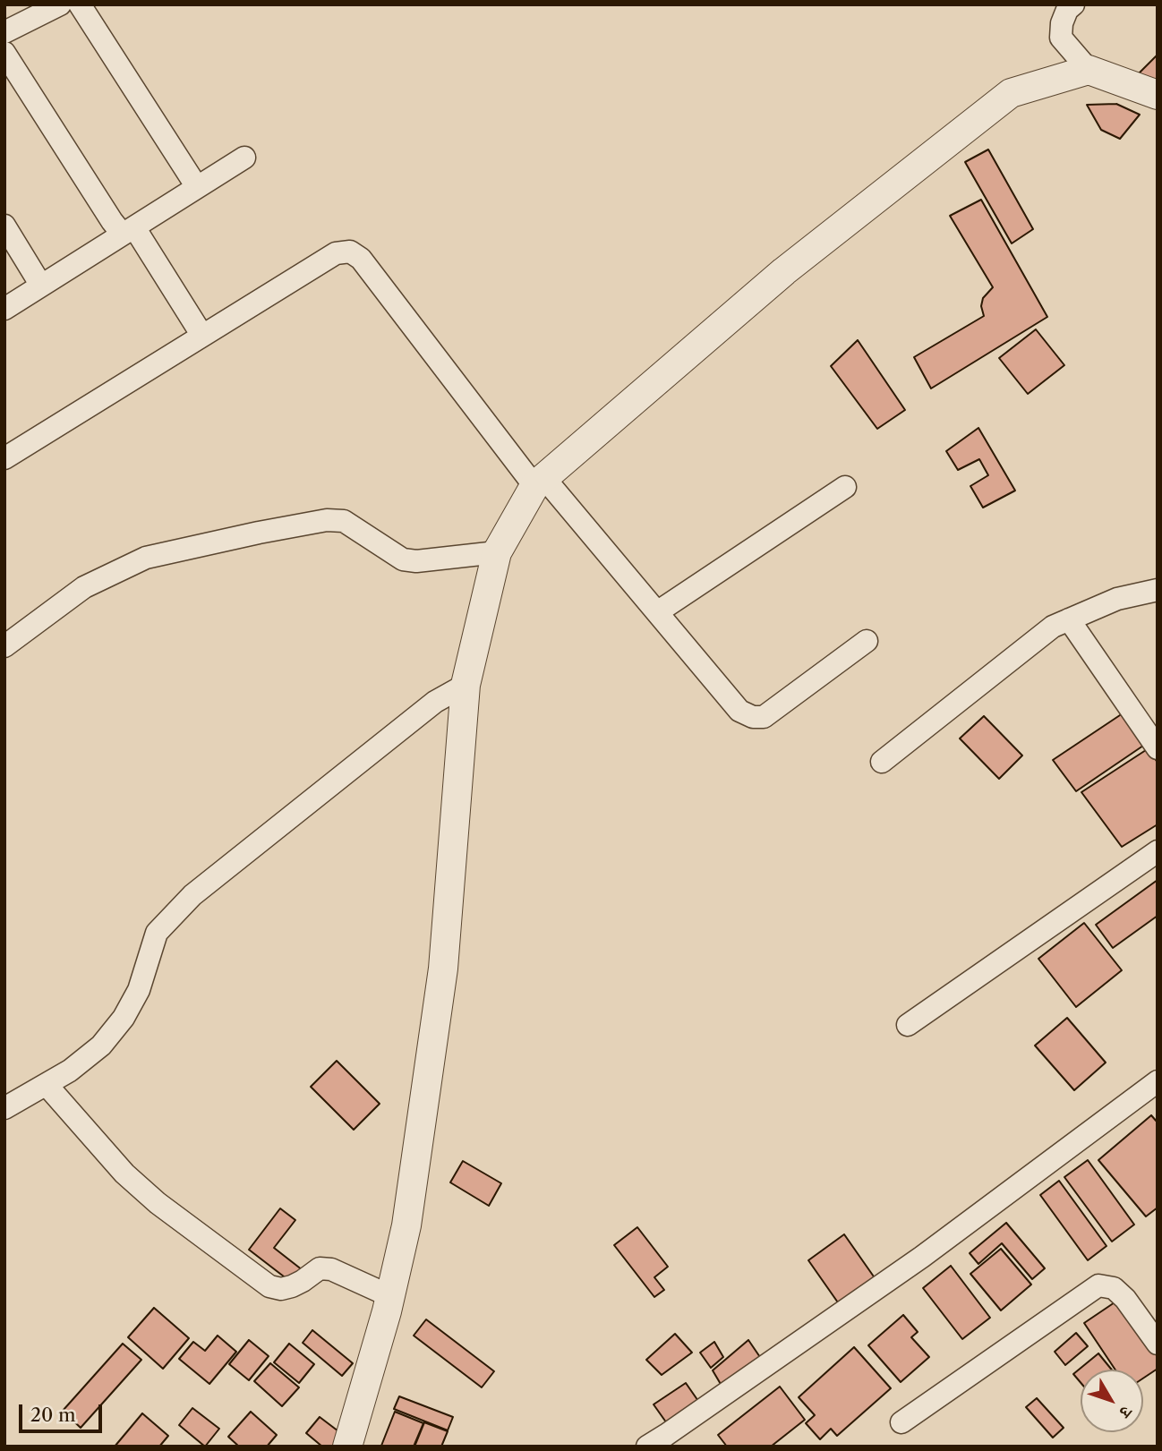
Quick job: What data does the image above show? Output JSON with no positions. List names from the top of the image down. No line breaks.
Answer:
{"scale_bar":"20 m","north":"bottom right"}
